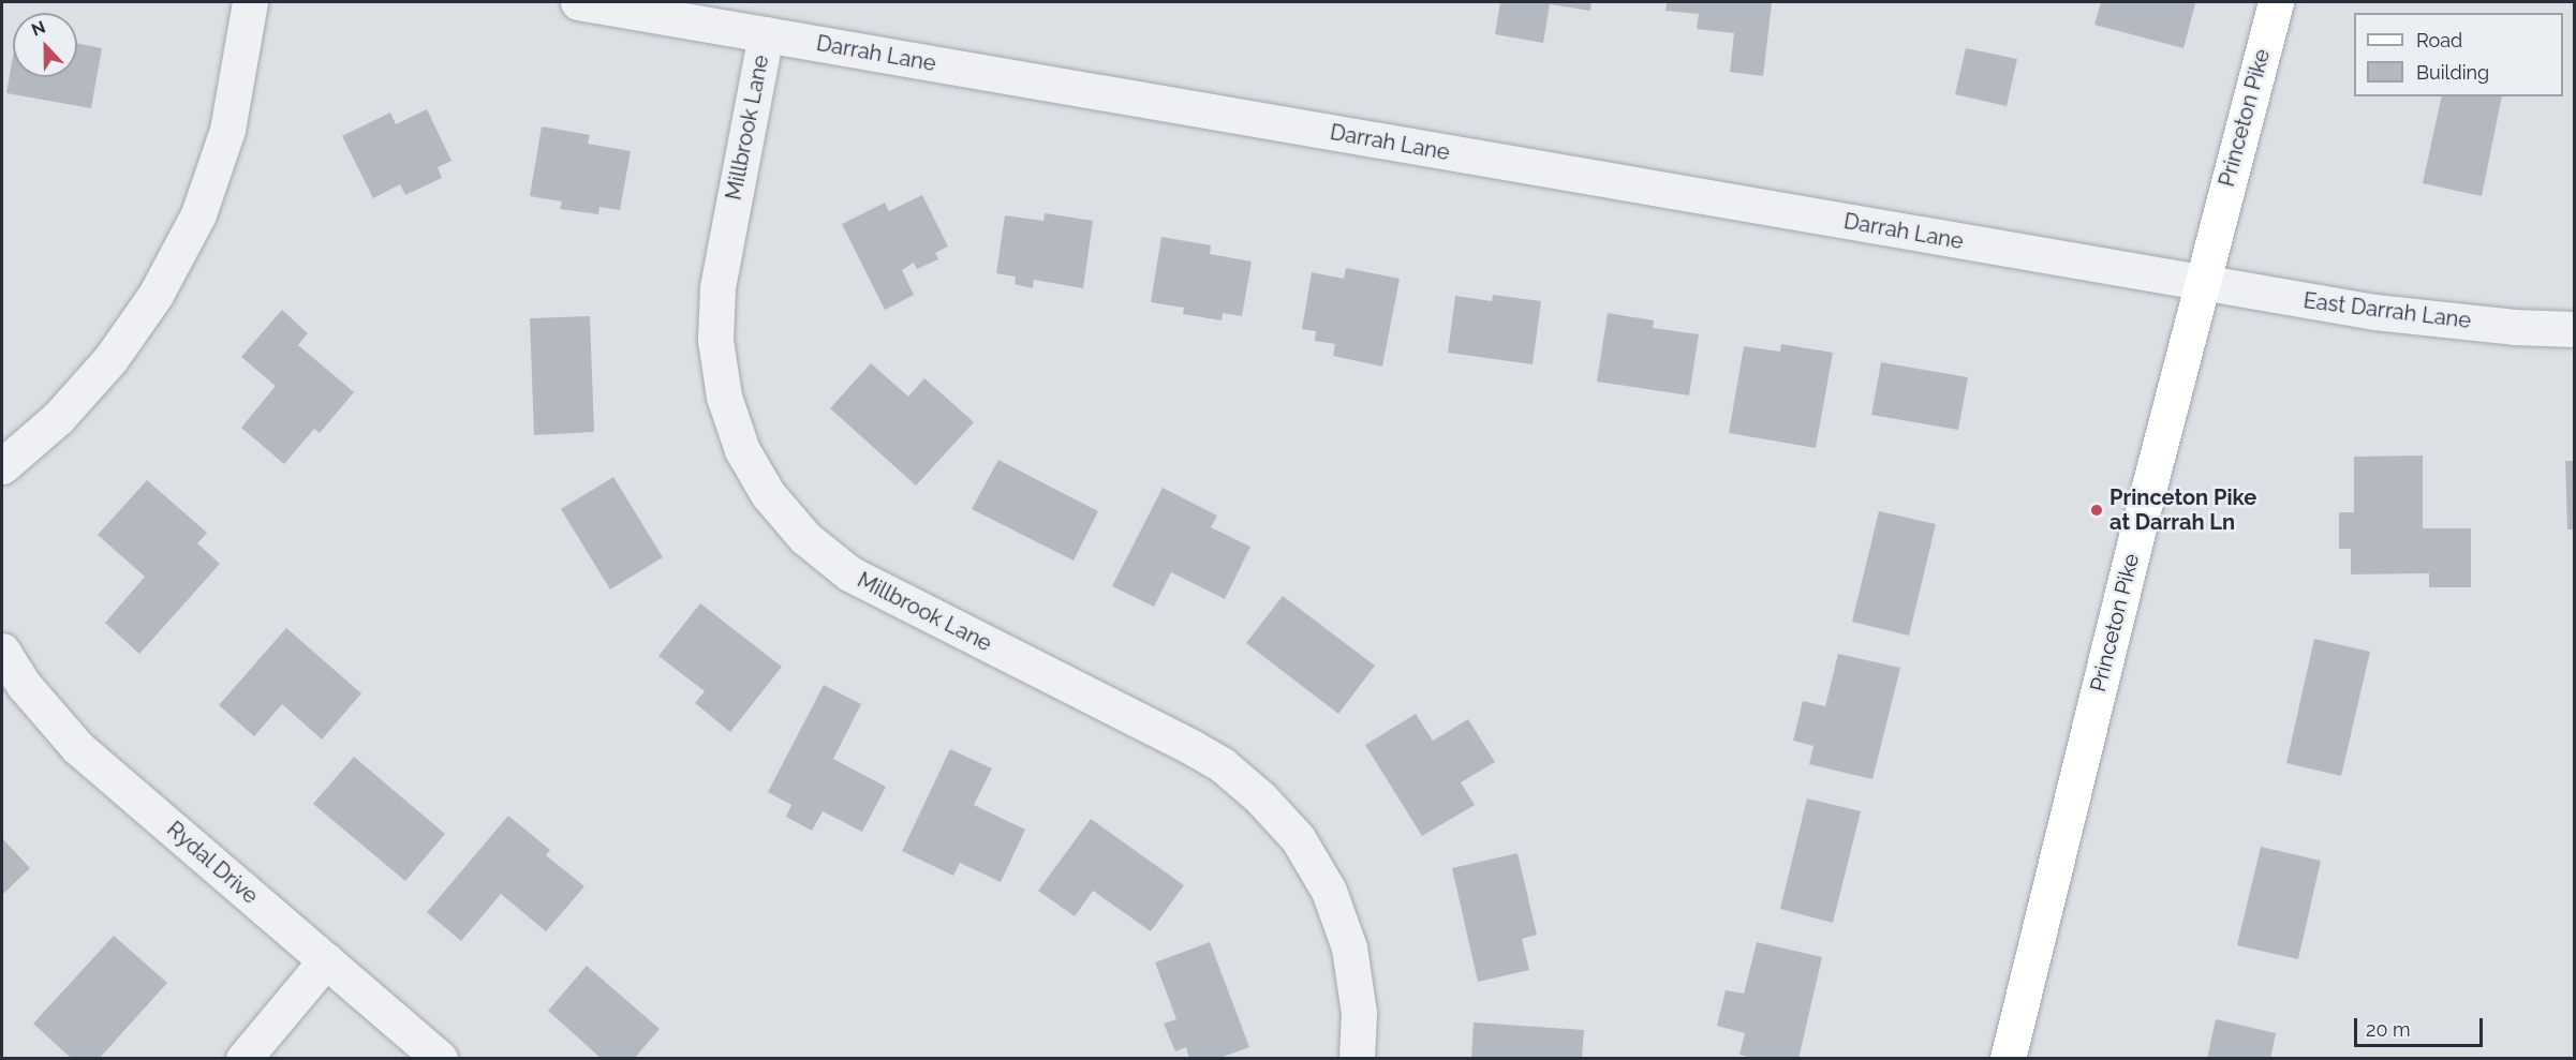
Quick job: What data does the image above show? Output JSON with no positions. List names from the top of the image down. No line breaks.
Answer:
{"streets":{"main road":["Princeton Pike"],"street":["Darrah Lane","Millbrook Lane","East Darrah Lane","Rydal Drive"]},"crossings":[["Darrah Lane","Princeton Pike"],["Darrah Lane","Millbrook Lane"],["Darrah Lane","East Darrah Lane"],["Princeton Pike","East Darrah Lane"]],"places":["Princeton Pike at Darrah Ln"],"legend":["Road","Building"],"scale_bar":"20 m","north":"top"}
